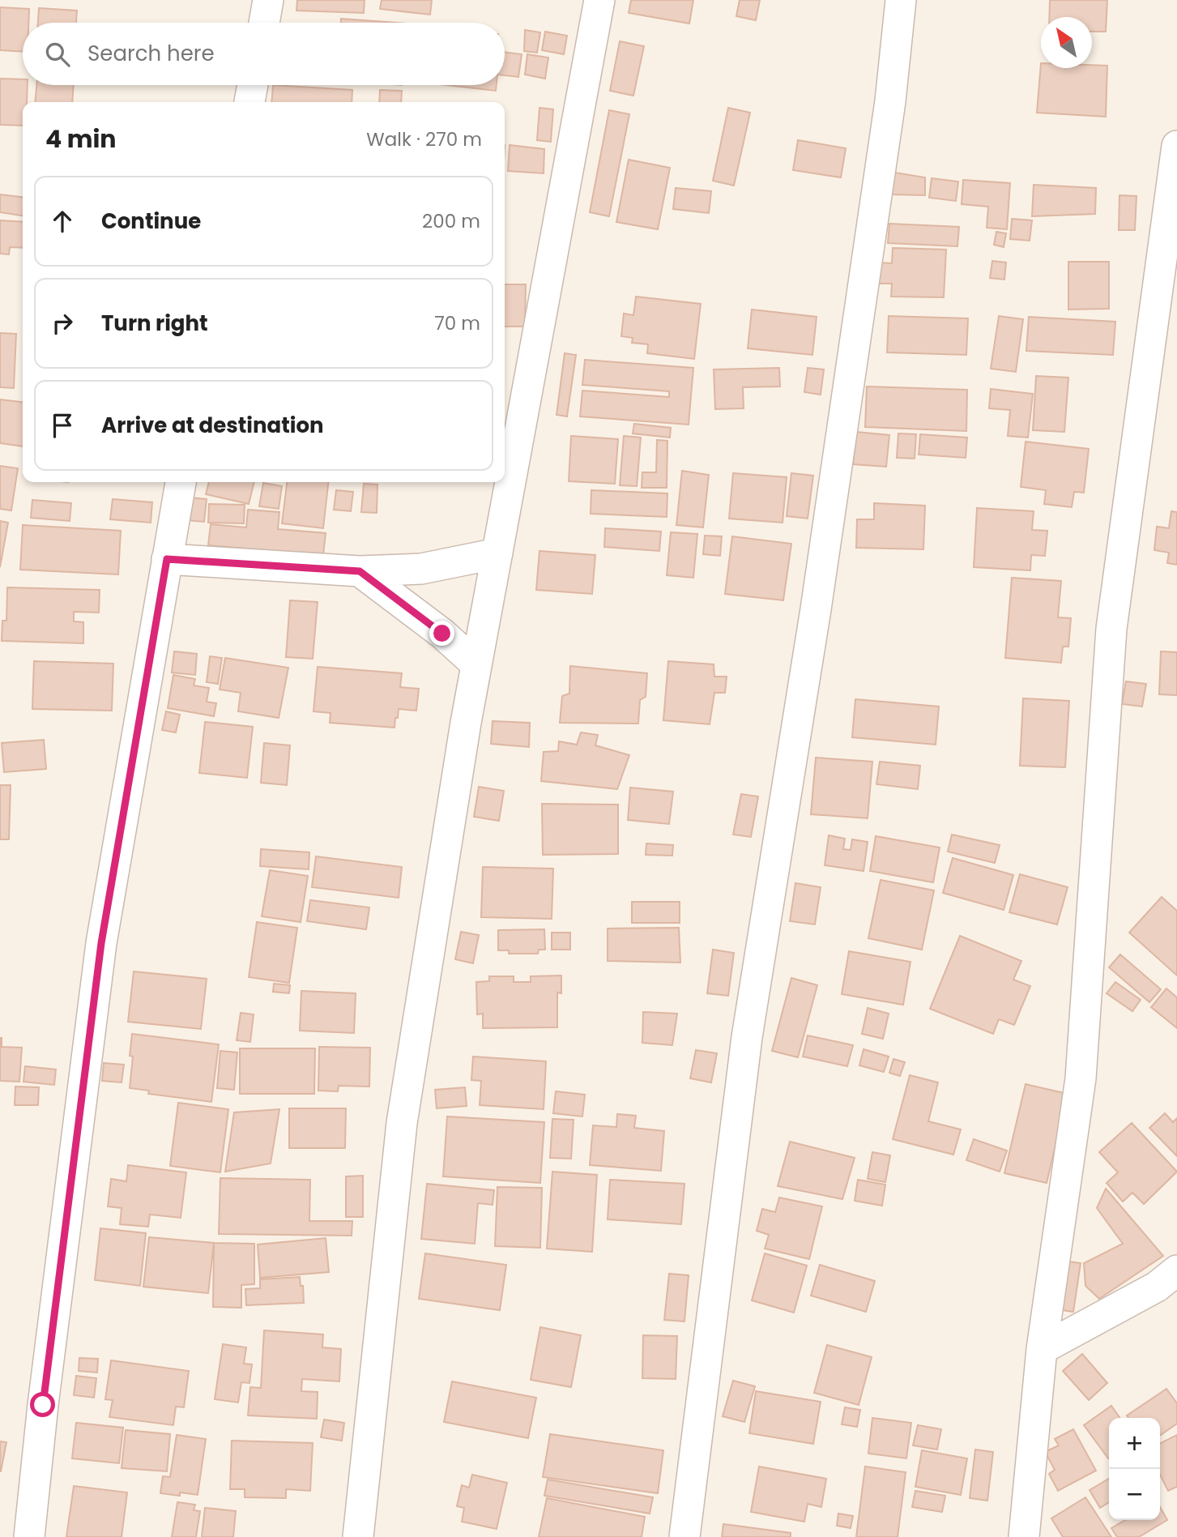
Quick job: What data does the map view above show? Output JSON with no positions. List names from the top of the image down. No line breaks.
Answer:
{"north":"top left","page":{"search":"Search here","heading":["4 min","Walk · 270 m"],"list":[["Continue","200 m"],["Turn right","70 m"],"Arrive at destination"],"map_buttons":["+","−"]}}
